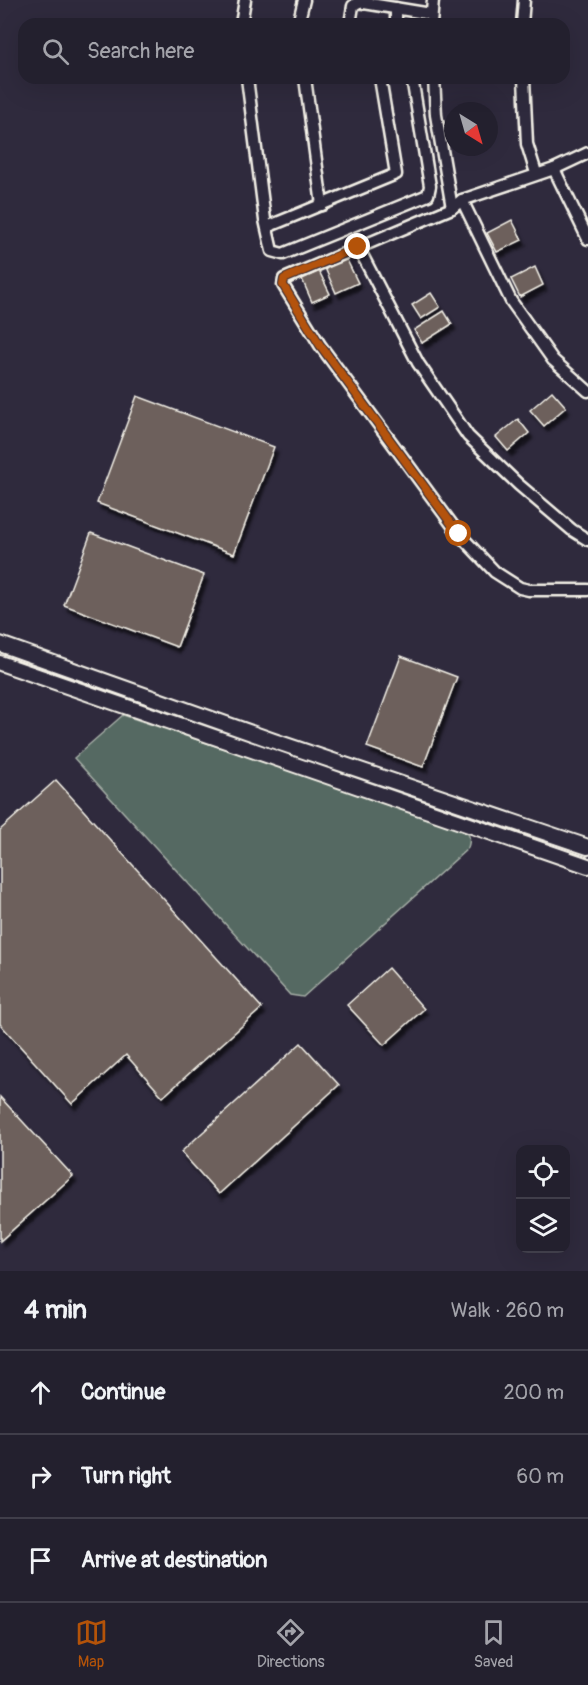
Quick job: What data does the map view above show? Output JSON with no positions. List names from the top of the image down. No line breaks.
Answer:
{"north":"bottom right","page":{"search":"Search here","heading":["4 min","Walk · 260 m"],"list":[["Continue","200 m"],["Turn right","60 m"],"Arrive at destination"],"nav":["Map","Directions","Saved"]}}
